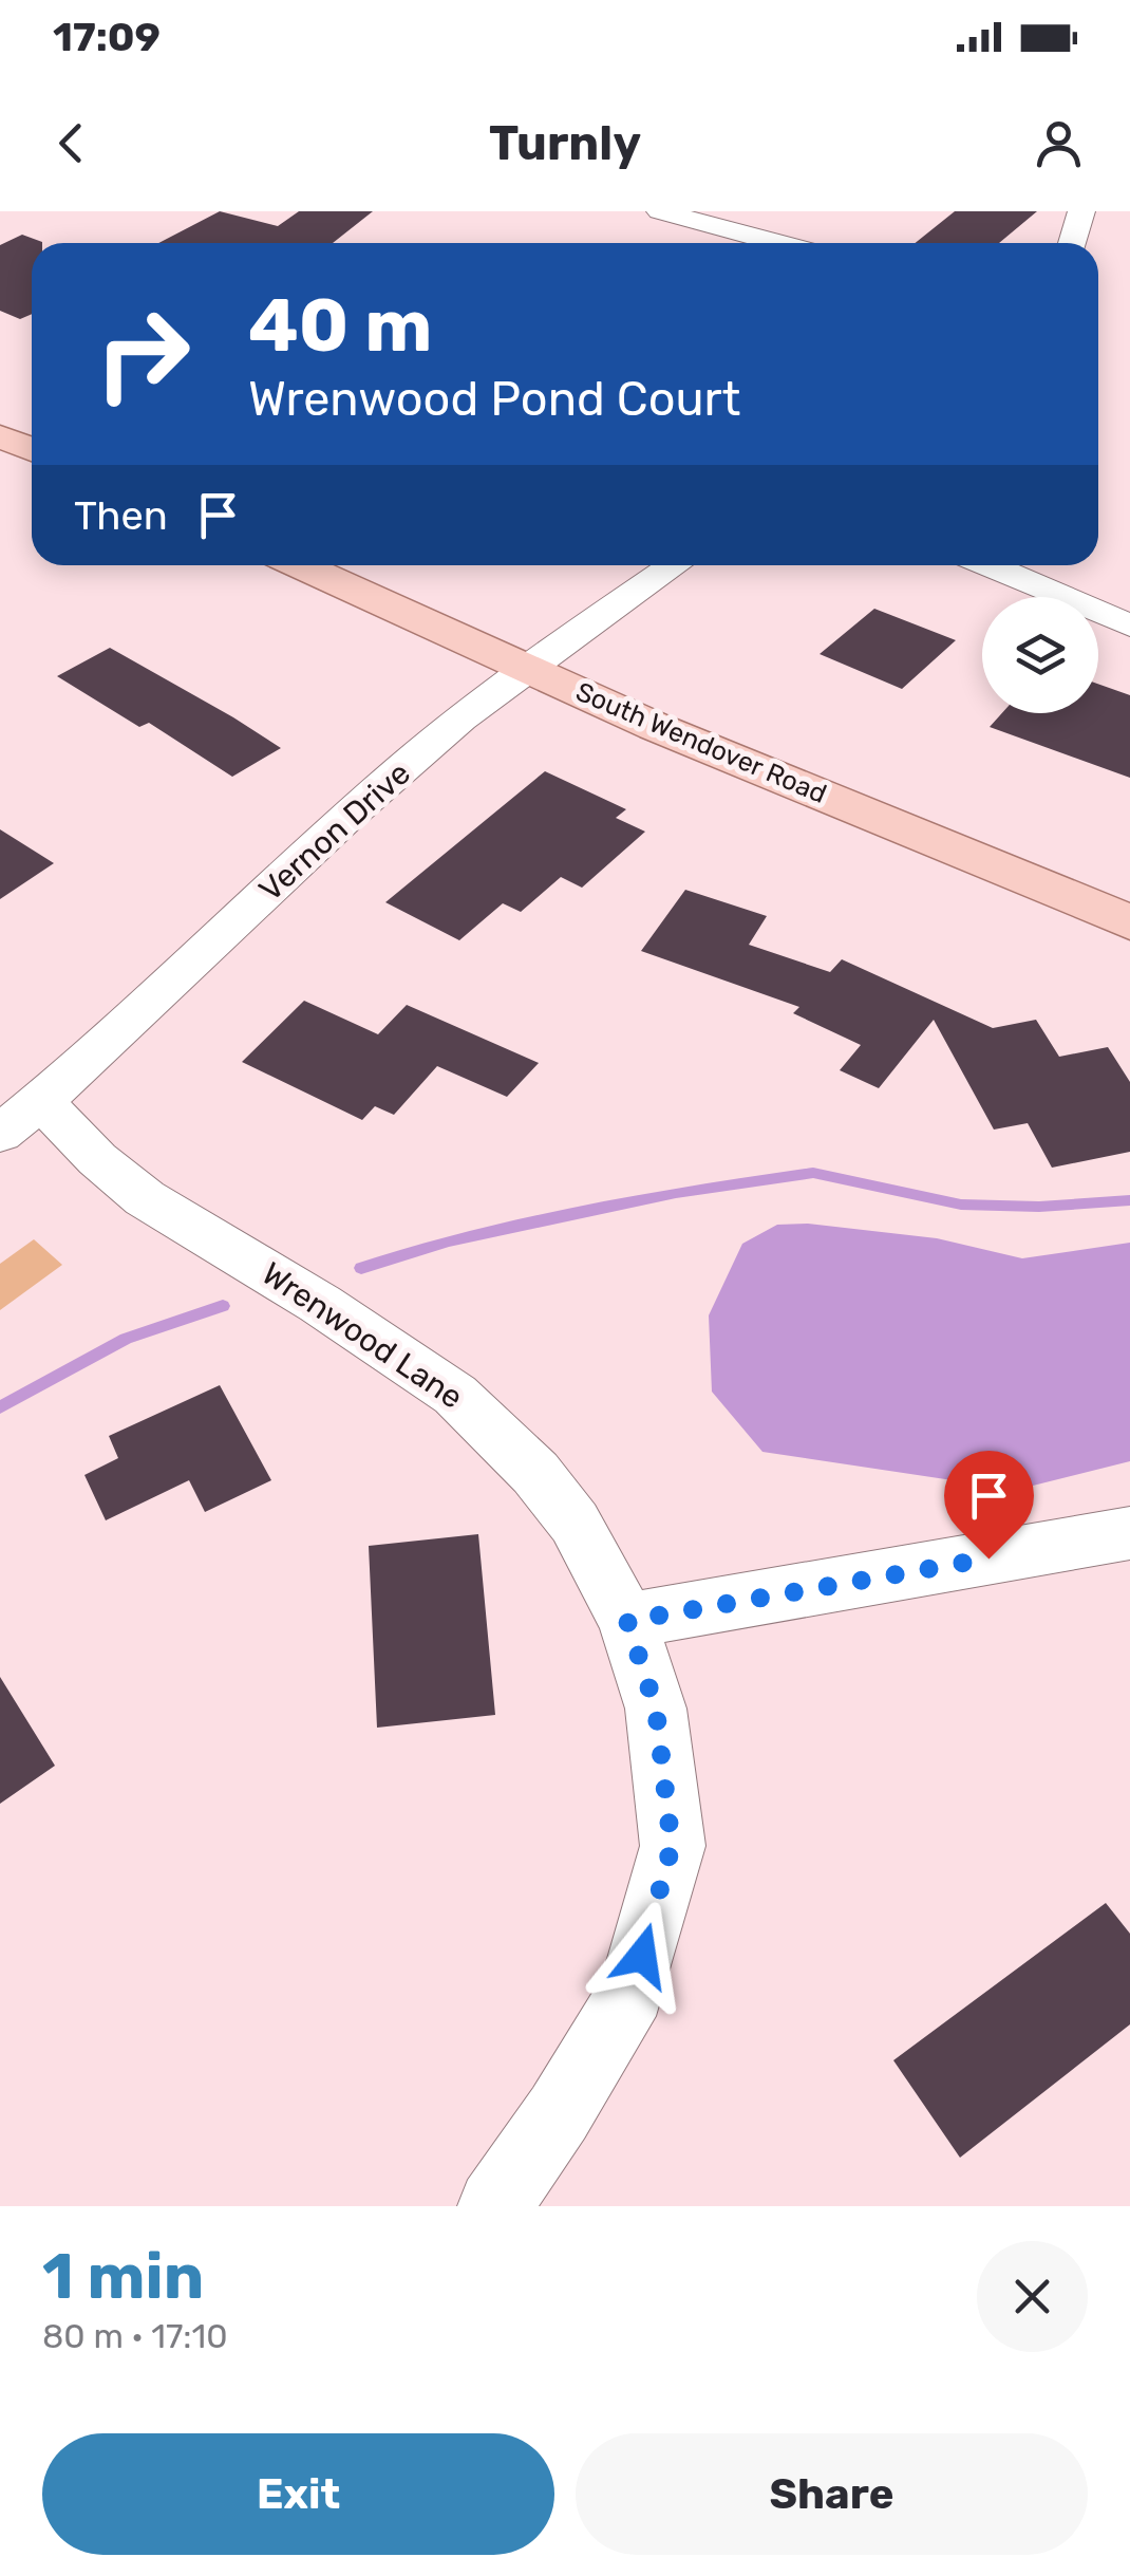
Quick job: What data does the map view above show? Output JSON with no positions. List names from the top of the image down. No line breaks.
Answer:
{"streets":{"main road":["South Wendover Road"],"street":["Vernon Drive","Wrenwood Lane"]},"crossings":[["South Wendover Road","Vernon Drive"],["Vernon Drive","Wrenwood Lane"]],"page":{"status":"17:09","header":"Turnly","turn":["40 m","Wrenwood Pond Court"],"then":"Then","heading":["1 min","80 m · 17:10"],"buttons":["Exit","Share"]}}
